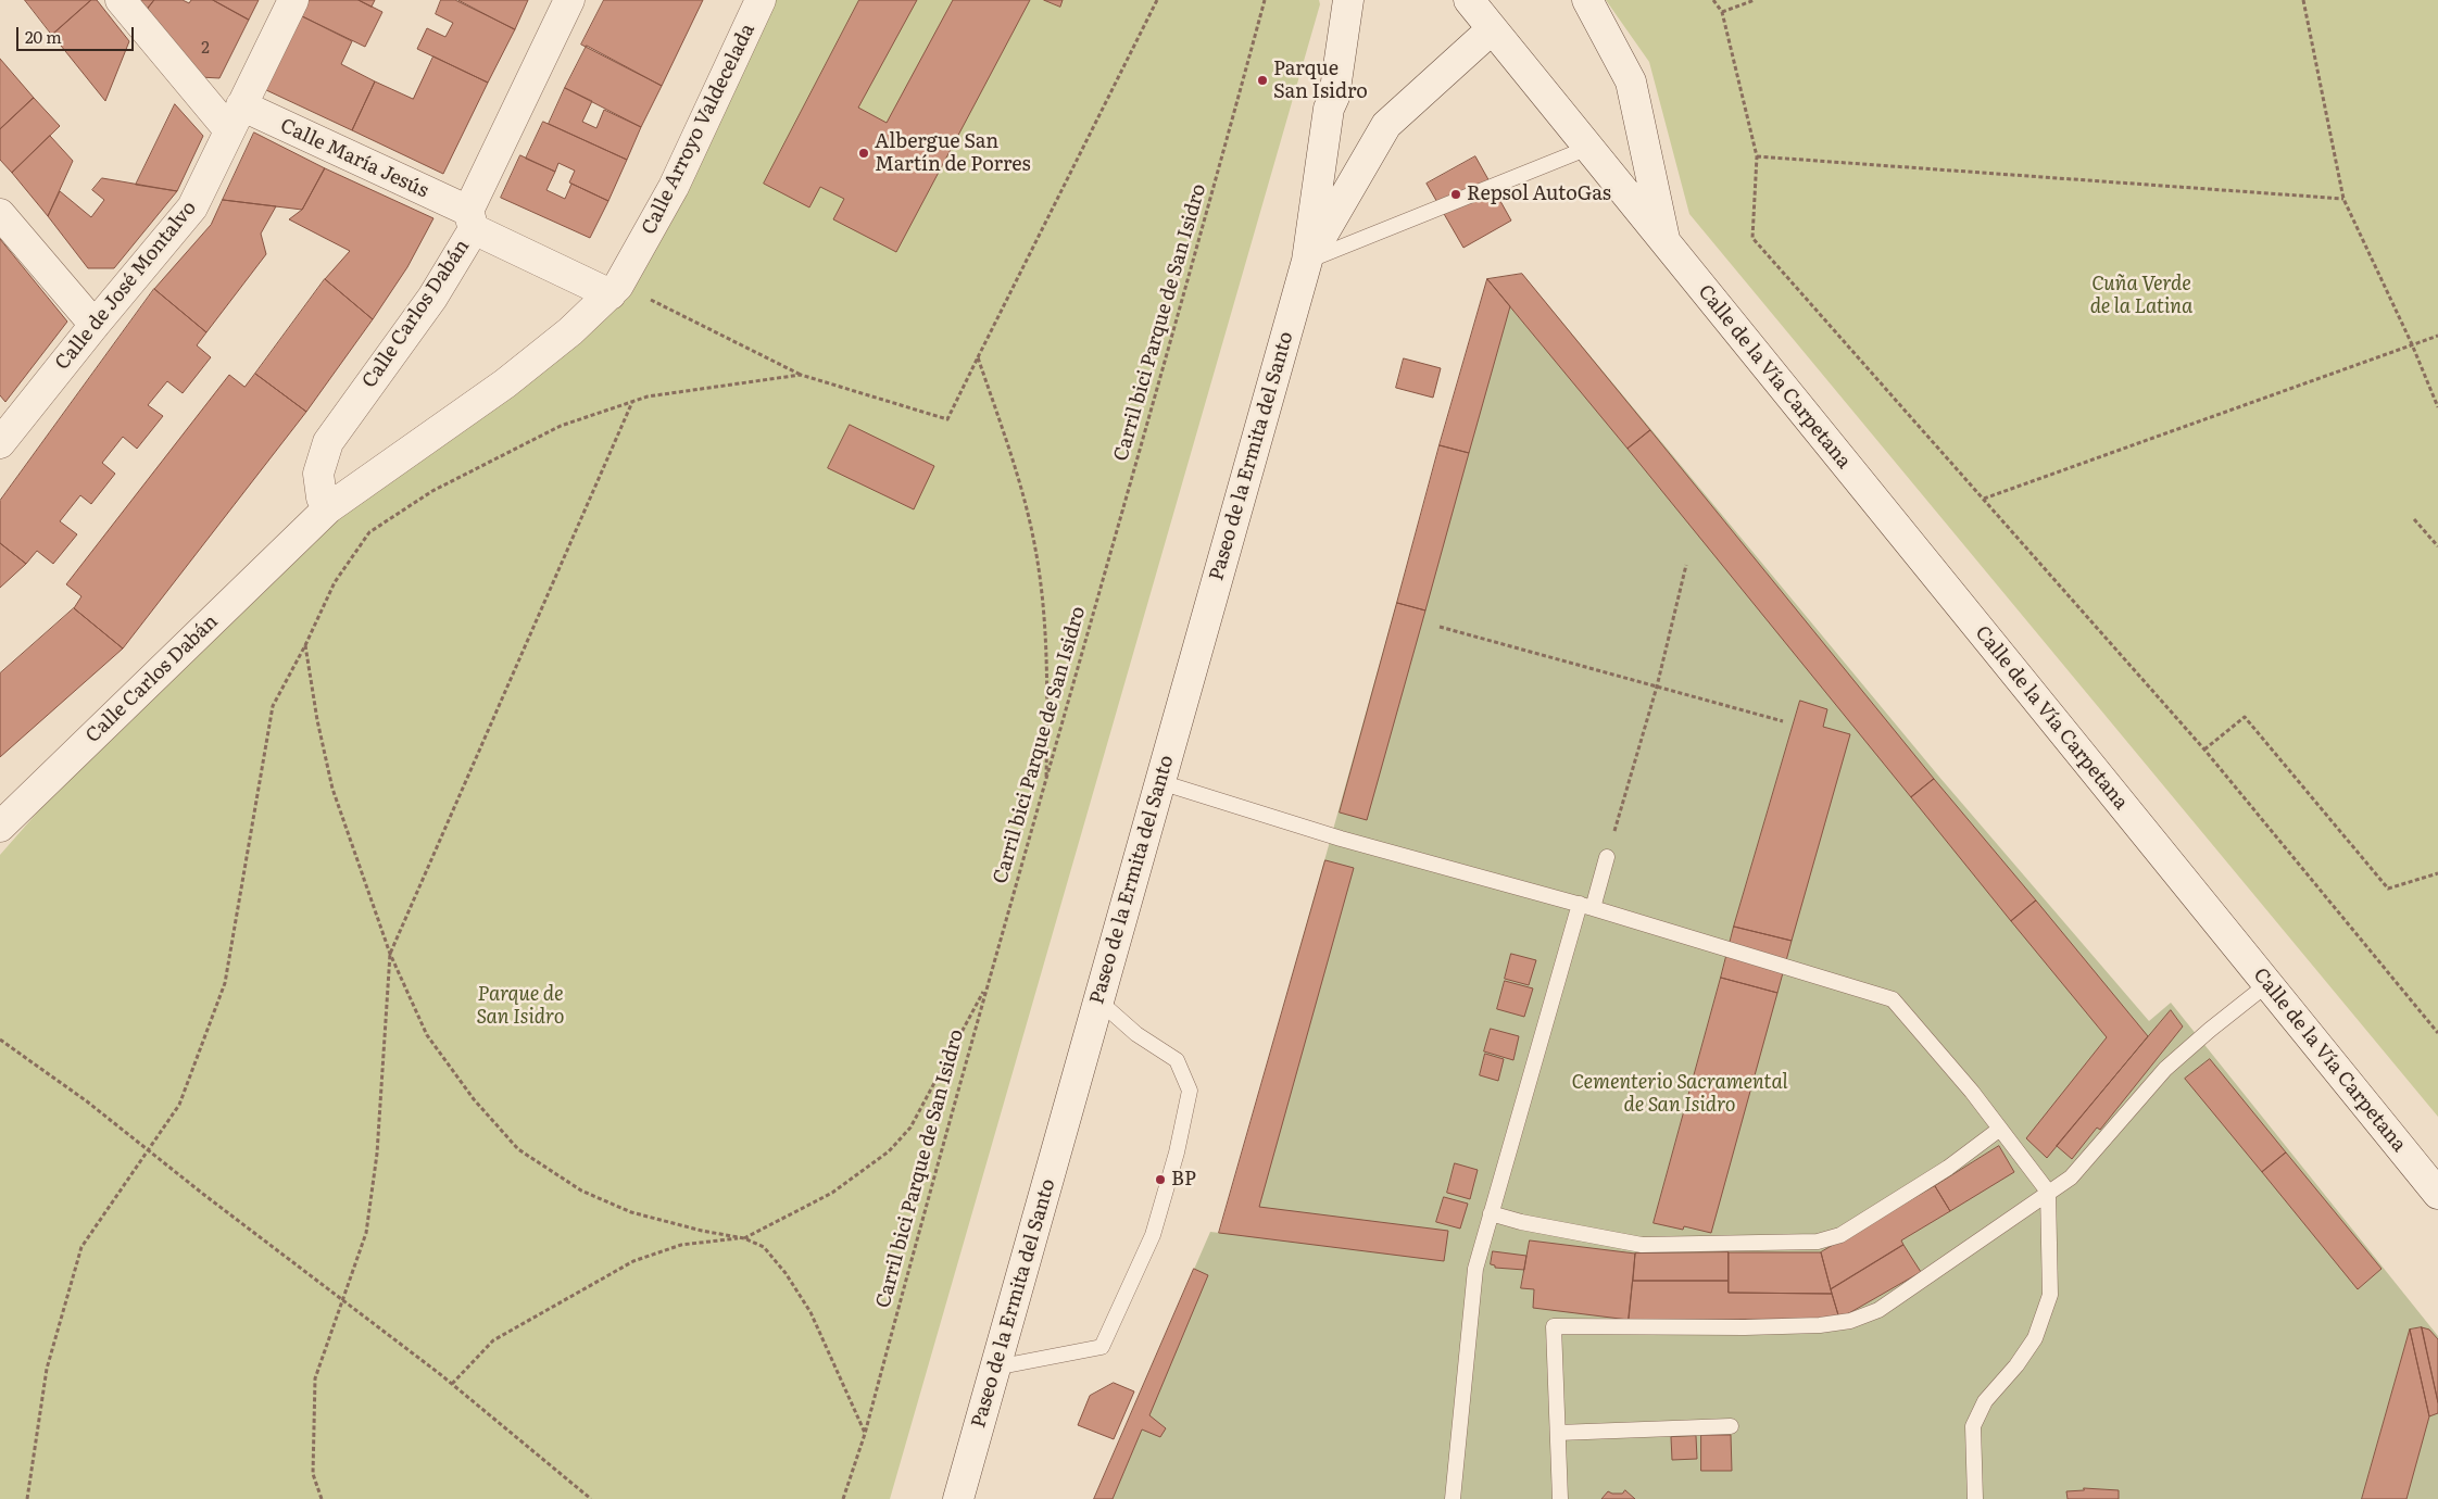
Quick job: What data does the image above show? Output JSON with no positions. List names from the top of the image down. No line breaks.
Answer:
{"streets":{"street":["Calle Arroyo Valdecelada","Calle María Jesús","Calle de José Montalvo","Calle Carlos Dabán","Calle de la Vía Carpetana","Paseo de la Ermita del Santo"],"path":["Carril bici Parque de San Isidro"]},"crossings":[["Calle Arroyo Valdecelada","Calle María Jesús"],["Calle Arroyo Valdecelada","Calle Carlos Dabán"],["Calle María Jesús","Calle de José Montalvo"],["Calle María Jesús","Calle Carlos Dabán"],["Calle de la Vía Carpetana","Paseo de la Ermita del Santo"]],"parks":["Cuña Verde de la Latina","Parque de San Isidro","Cementerio Sacramental de San Isidro"],"places":["Parque San Isidro","Albergue San Martín de Porres","Repsol AutoGas","BP"],"house_numbers":["2"],"scale_bar":"20 m"}
